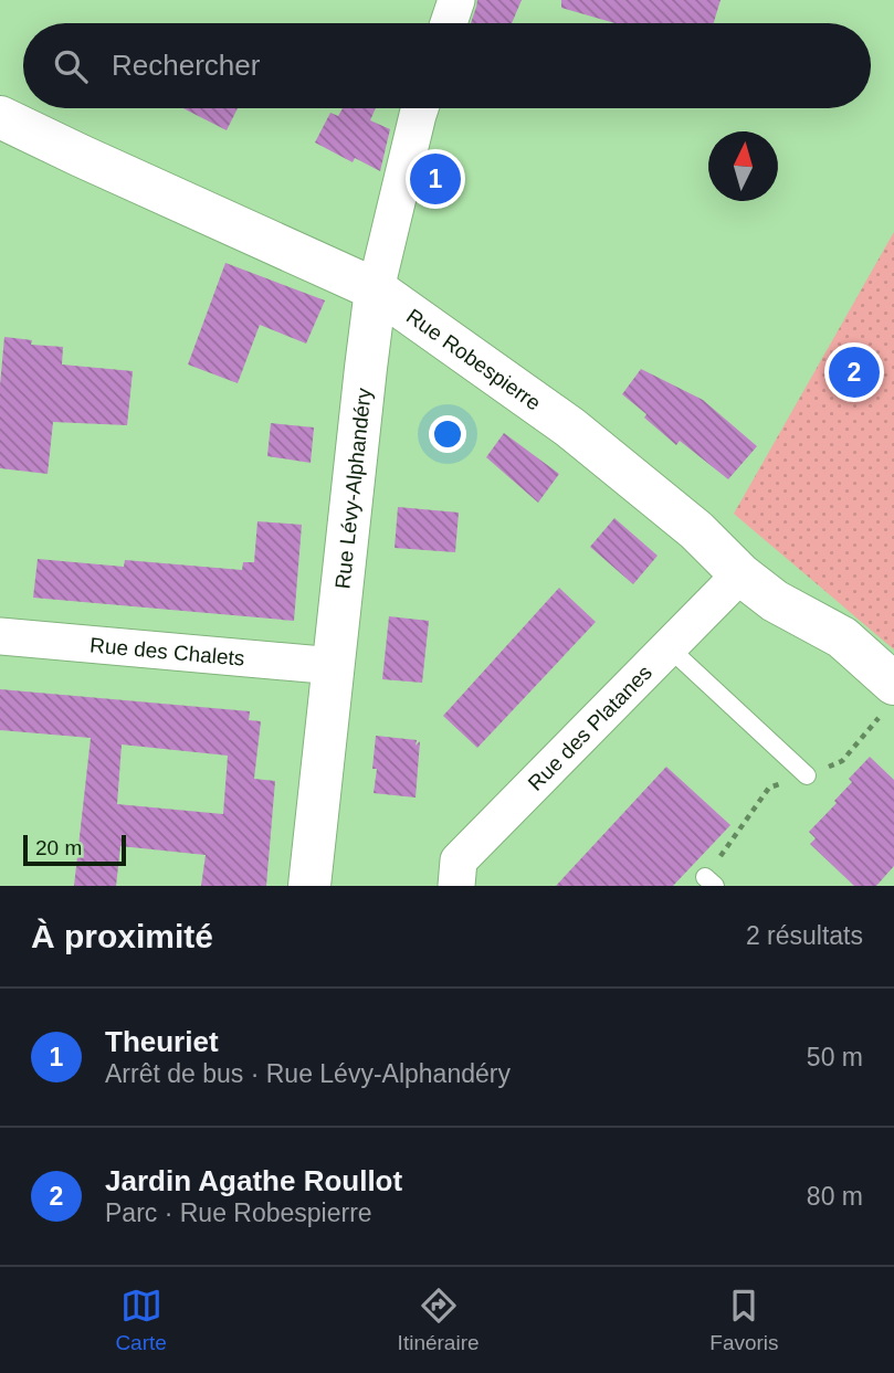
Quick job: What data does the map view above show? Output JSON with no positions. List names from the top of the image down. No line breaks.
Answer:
{"streets":{"street":["Rue Robespierre","Rue Lévy-Alphandéry","Rue des Chalets","Rue des Platanes"]},"crossings":[["Rue Robespierre","Rue Lévy-Alphandéry"],["Rue Robespierre","Rue des Platanes"],["Rue Lévy-Alphandéry","Rue des Chalets"]],"scale_bar":"20 m","north":"top","page":{"search":"Rechercher","pins":["1","2"],"scale":"20 m","heading":["À proximité","2 résultats"],"list":[{"mark":"1","name":"Theuriet","note":"Arrêt de bus · Rue Lévy-Alphandéry","value":"50 m"},{"mark":"2","name":"Jardin Agathe Roullot","note":"Parc · Rue Robespierre","value":"80 m"}],"nav":["Carte","Itinéraire","Favoris"]}}
